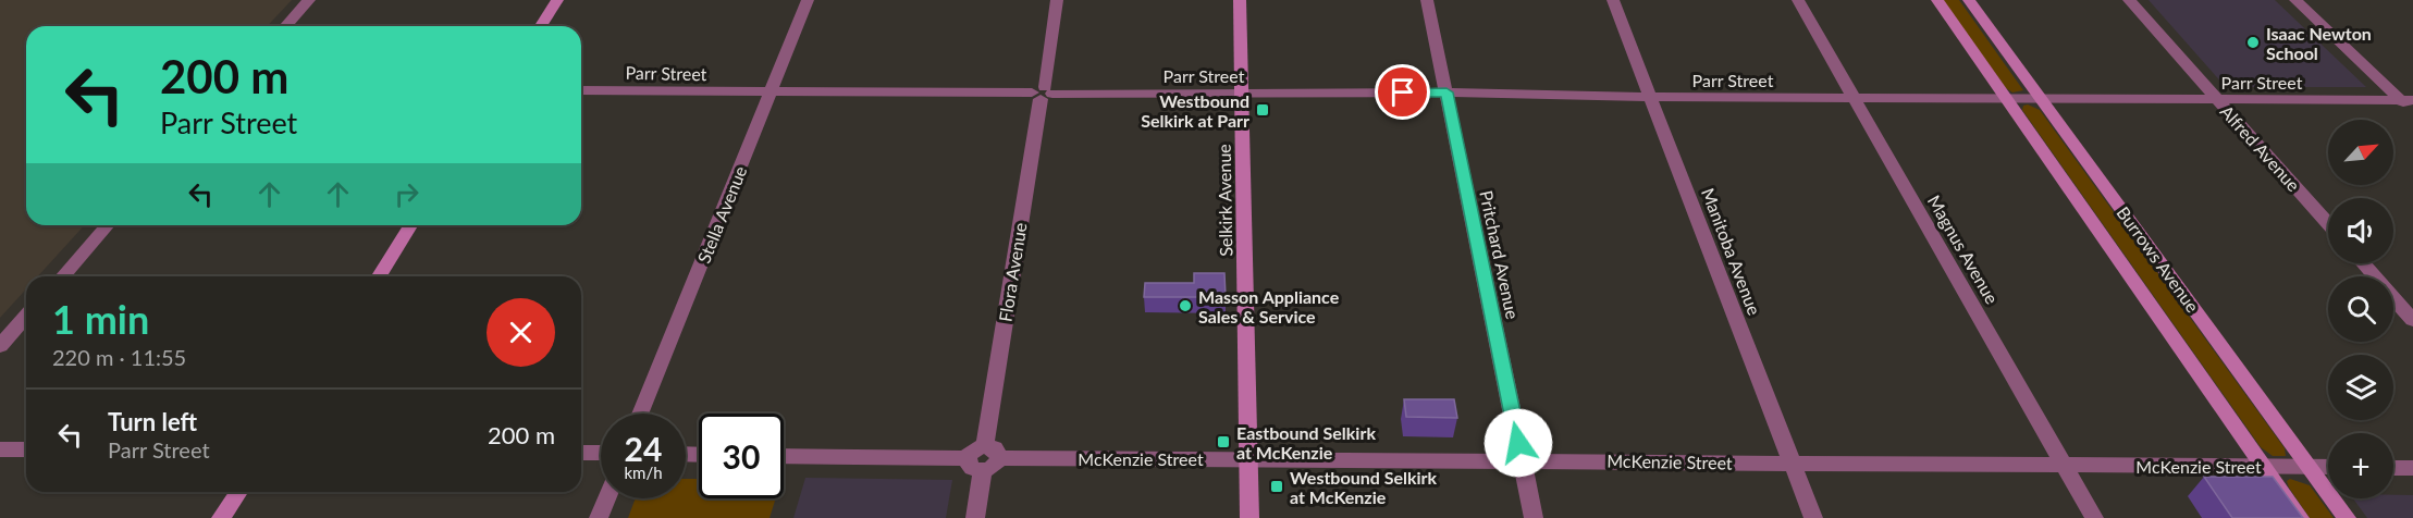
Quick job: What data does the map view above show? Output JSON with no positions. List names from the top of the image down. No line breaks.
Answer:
{"streets":{"street":["Parr Street","Alfred Avenue","Selkirk Avenue","Stella Avenue","Magnus Avenue","Manitoba Avenue","Pritchard Avenue","Burrows Avenue","Flora Avenue","McKenzie Street"]},"crossings":[["Parr Street","Alfred Avenue"],["Parr Street","Selkirk Avenue"],["Parr Street","Stella Avenue"],["Parr Street","Magnus Avenue"],["Parr Street","Manitoba Avenue"],["Parr Street","Pritchard Avenue"],["Parr Street","Burrows Avenue"],["Parr Street","Flora Avenue"],["Selkirk Avenue","McKenzie Street"],["Magnus Avenue","McKenzie Street"],["Manitoba Avenue","McKenzie Street"],["Pritchard Avenue","McKenzie Street"],["Burrows Avenue","McKenzie Street"],["Flora Avenue","McKenzie Street"]],"places":{"other":["Isaac Newton School","Masson Appliance Sales & Service"],"transit":["Westbound Selkirk at Parr","Eastbound Selkirk at McKenzie","Westbound Selkirk at McKenzie"]},"north":"top right","page":{"turn":["200 m","Parr Street"],"map_buttons":"+","heading":["1 min","220 m · 11:55"],"list":[{"name":"Turn left","note":"Parr Street","value":"200 m"}],"speed":"24 km/h","limit":"30"}}
